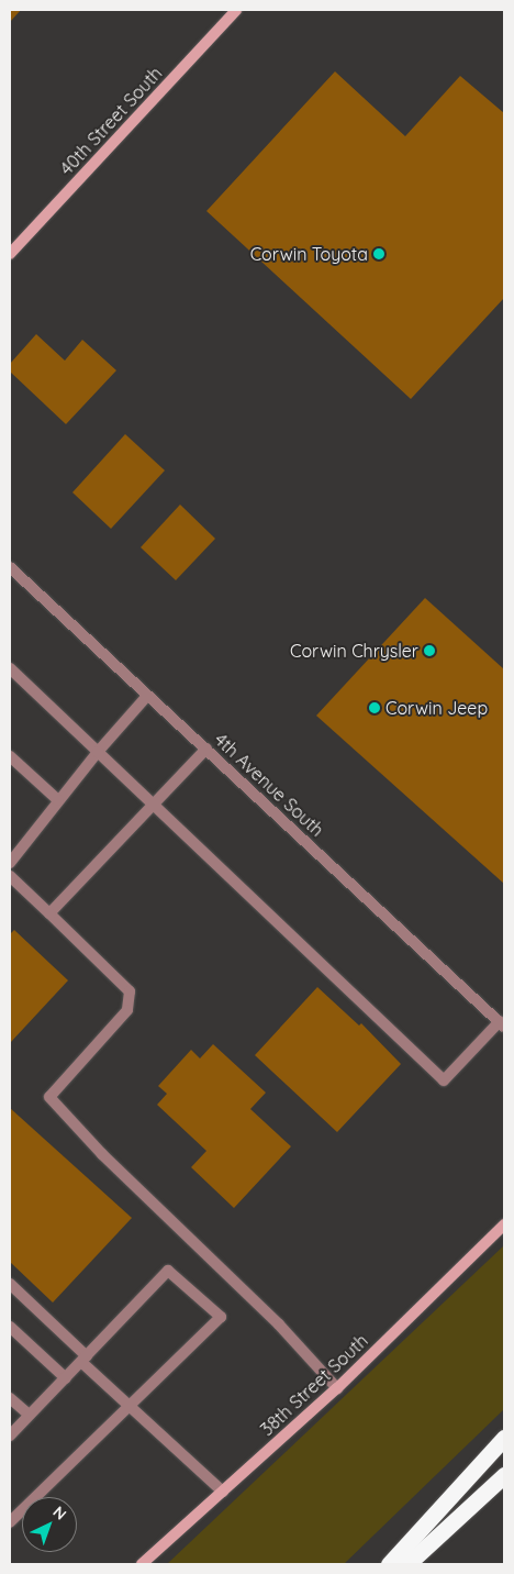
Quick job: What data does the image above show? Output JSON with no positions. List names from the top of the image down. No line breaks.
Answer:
{"streets":{"street":["40th Street South","4th Avenue South","38th Street South"]},"places":["Corwin Toyota","Corwin Chrysler","Corwin Jeep"],"north":"top right"}
